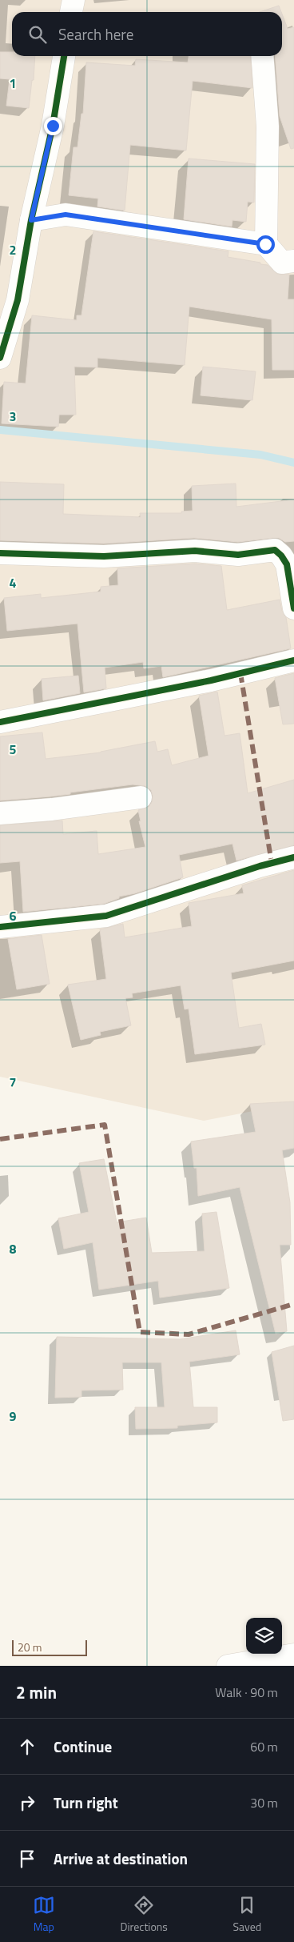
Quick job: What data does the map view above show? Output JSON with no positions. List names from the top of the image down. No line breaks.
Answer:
{"scale_bar":"20 m","page":{"search":"Search here","scale":"20 m","heading":["2 min","Walk · 90 m"],"list":[["Continue","60 m"],["Turn right","30 m"],"Arrive at destination"],"nav":["Map","Directions","Saved"]},"grid":{"rows":["1","2","3","4","5","6","7","8","9"]}}
